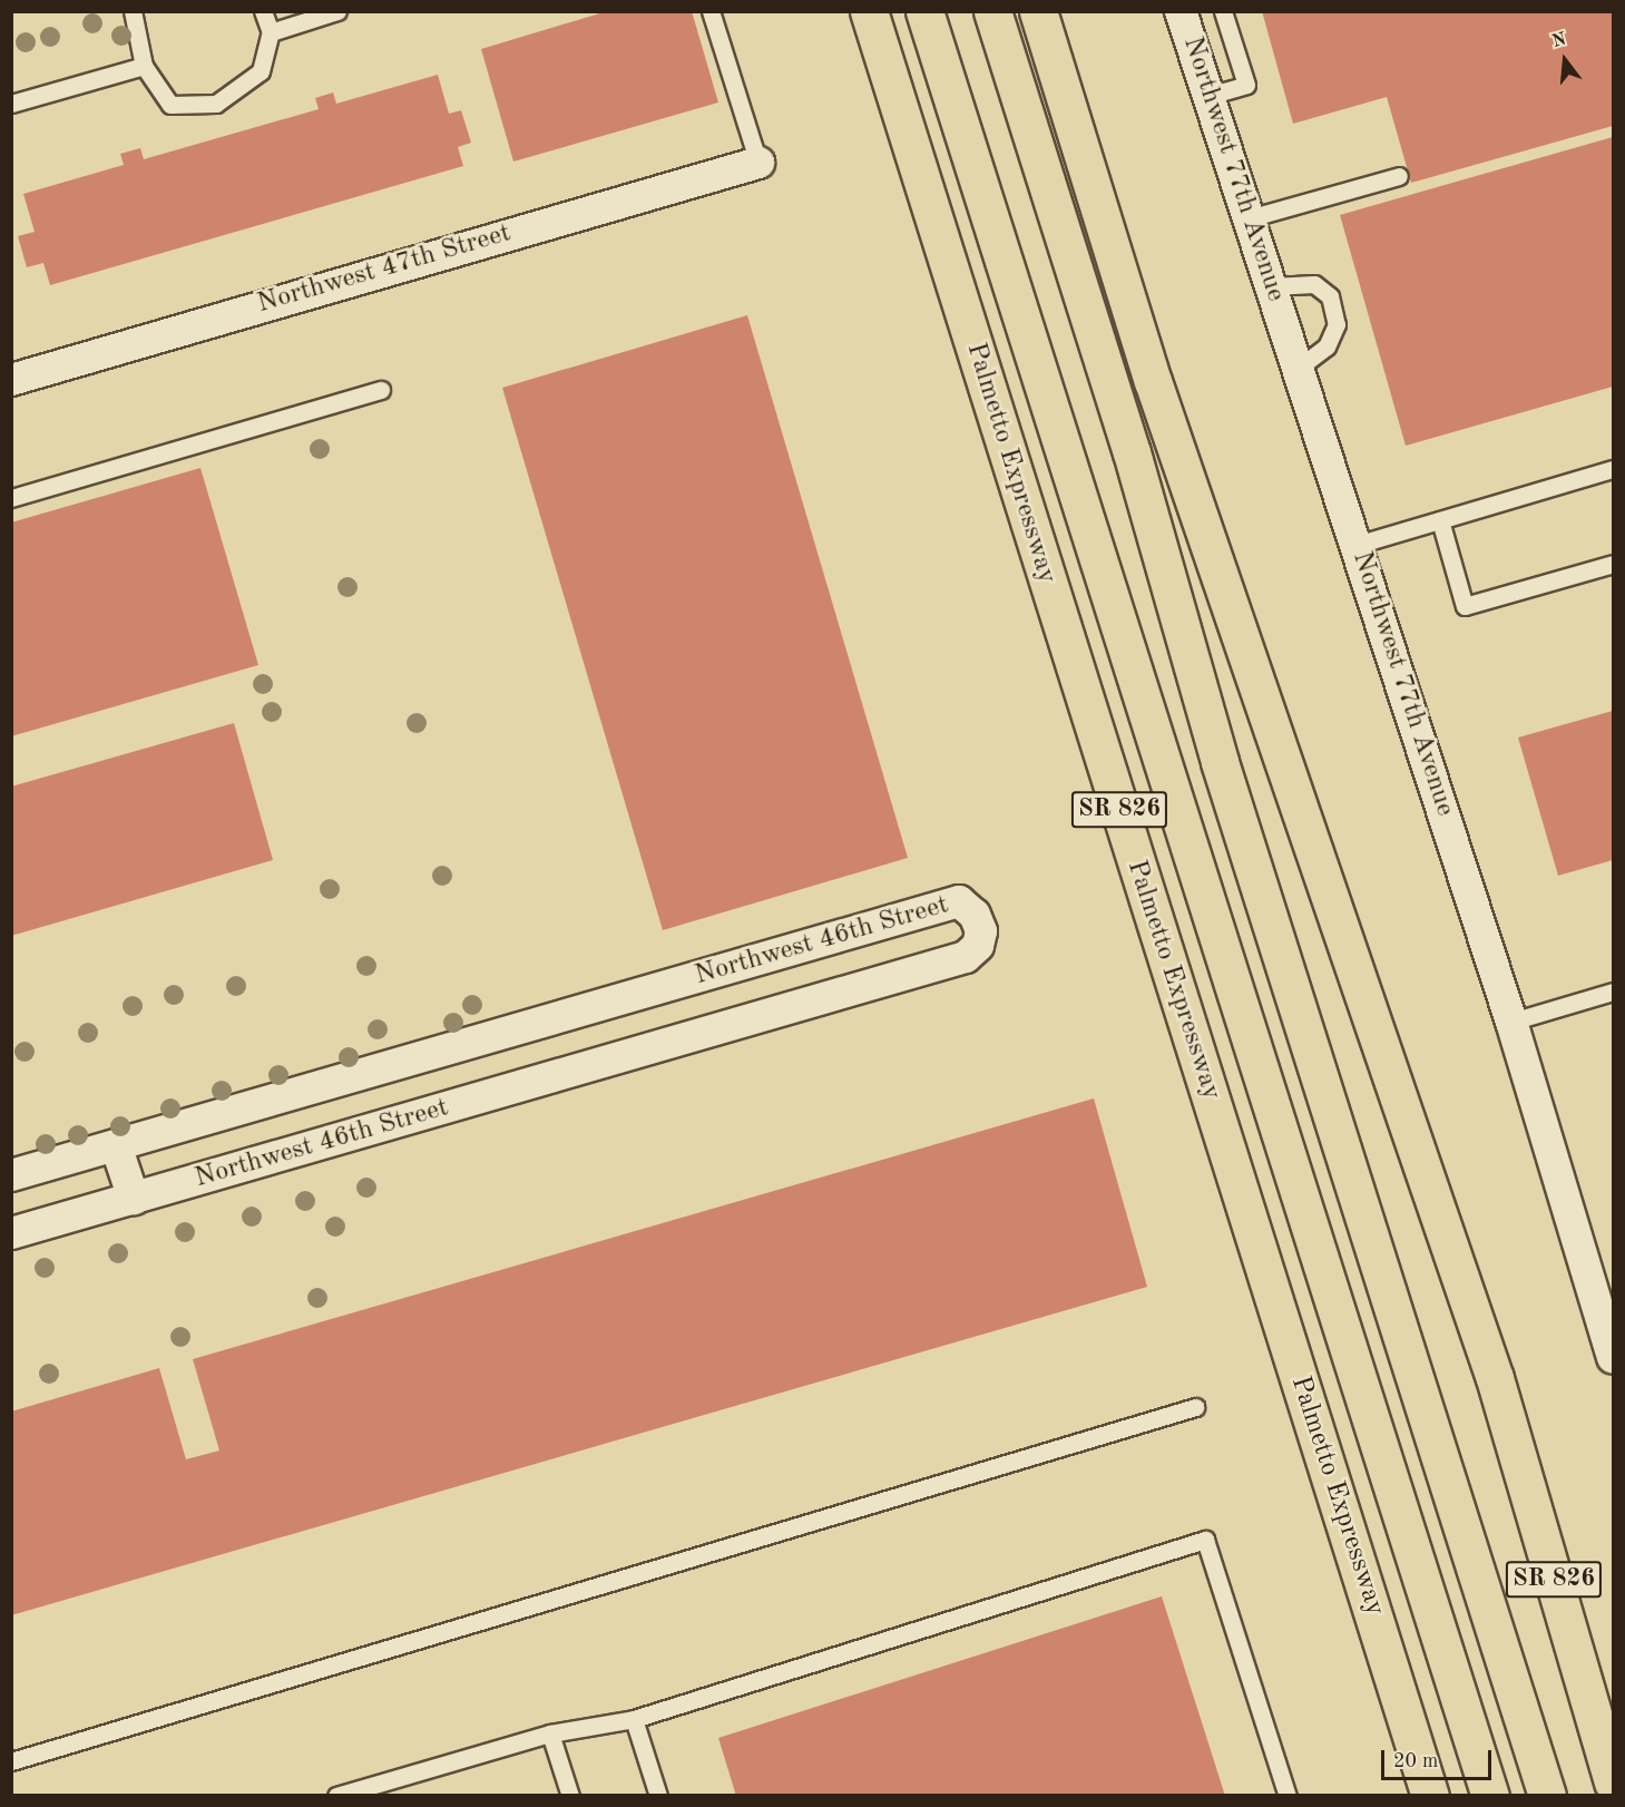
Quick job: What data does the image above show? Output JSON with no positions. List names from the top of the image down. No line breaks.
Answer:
{"streets":{"highway":["Palmetto Expressway","SR 826"],"street":["Northwest 77th Avenue","Northwest 47th Street","Northwest 46th Street"]},"scale_bar":"20 m","north":"top"}
